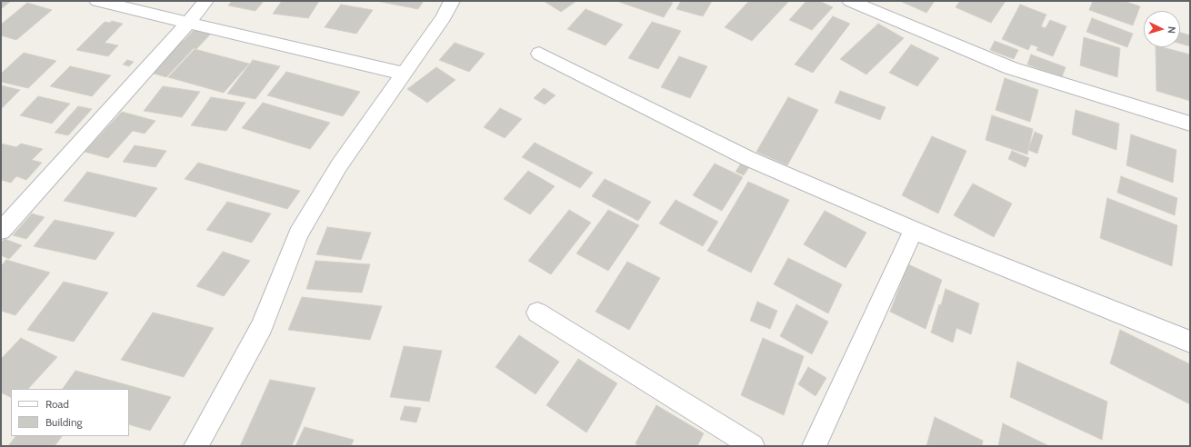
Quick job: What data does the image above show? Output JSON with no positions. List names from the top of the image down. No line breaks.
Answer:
{"legend":["Road","Building"],"north":"right"}
